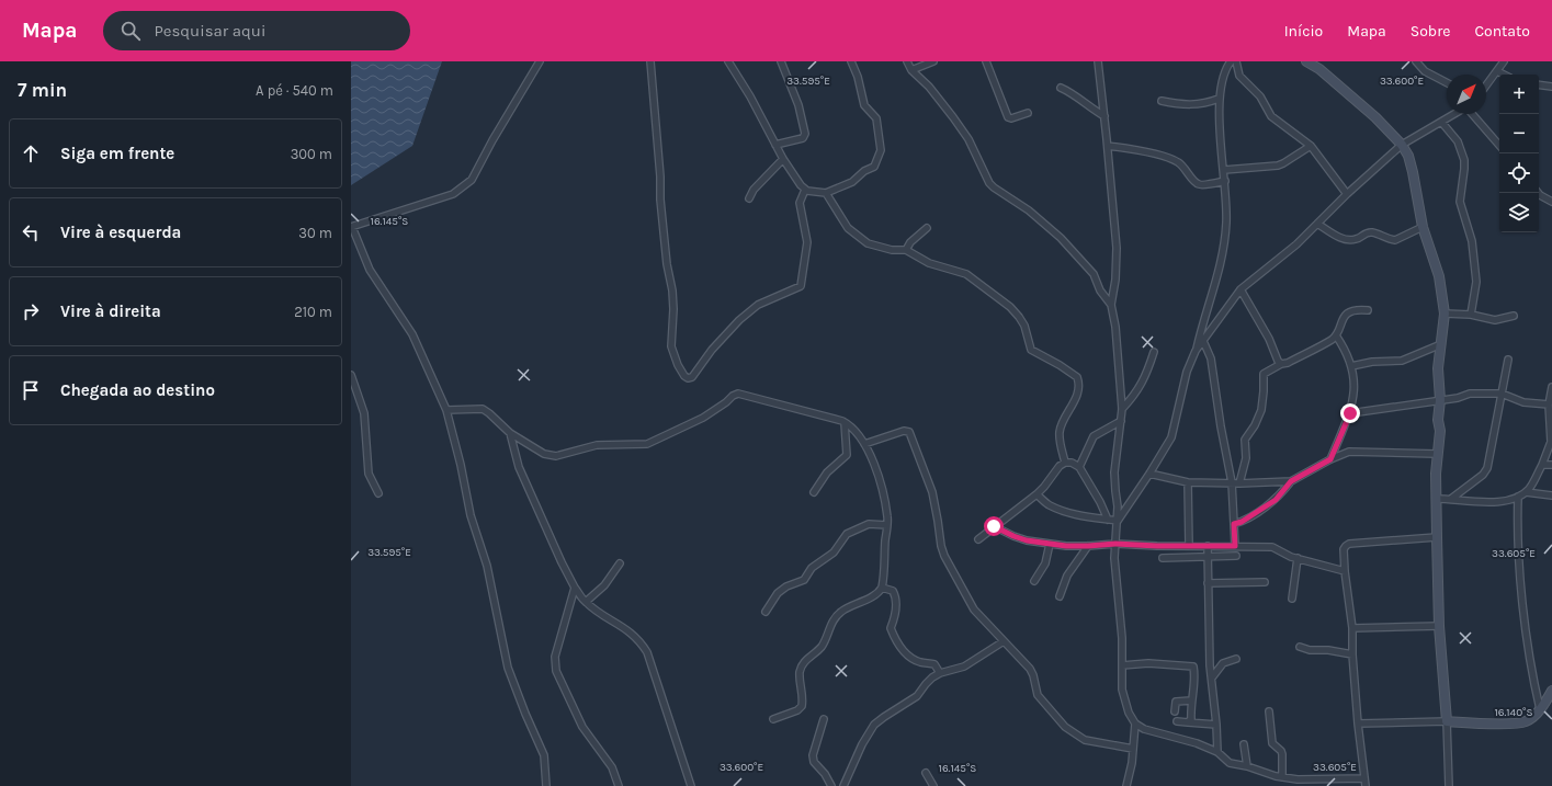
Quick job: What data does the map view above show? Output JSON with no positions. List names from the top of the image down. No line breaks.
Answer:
{"north":"top right","page":{"header":"Mapa","search":"Pesquisar aqui","nav":["Início","Mapa","Sobre","Contato"],"heading":["7 min","A pé · 540 m"],"map_buttons":["+","−"],"list":[["Siga em frente","300 m"],["Vire à esquerda","30 m"],["Vire à direita","210 m"],"Chegada ao destino"]},"coordinates":["33.595°E","33.600°E","16.145°S","33.605°E","16.140°S"]}
